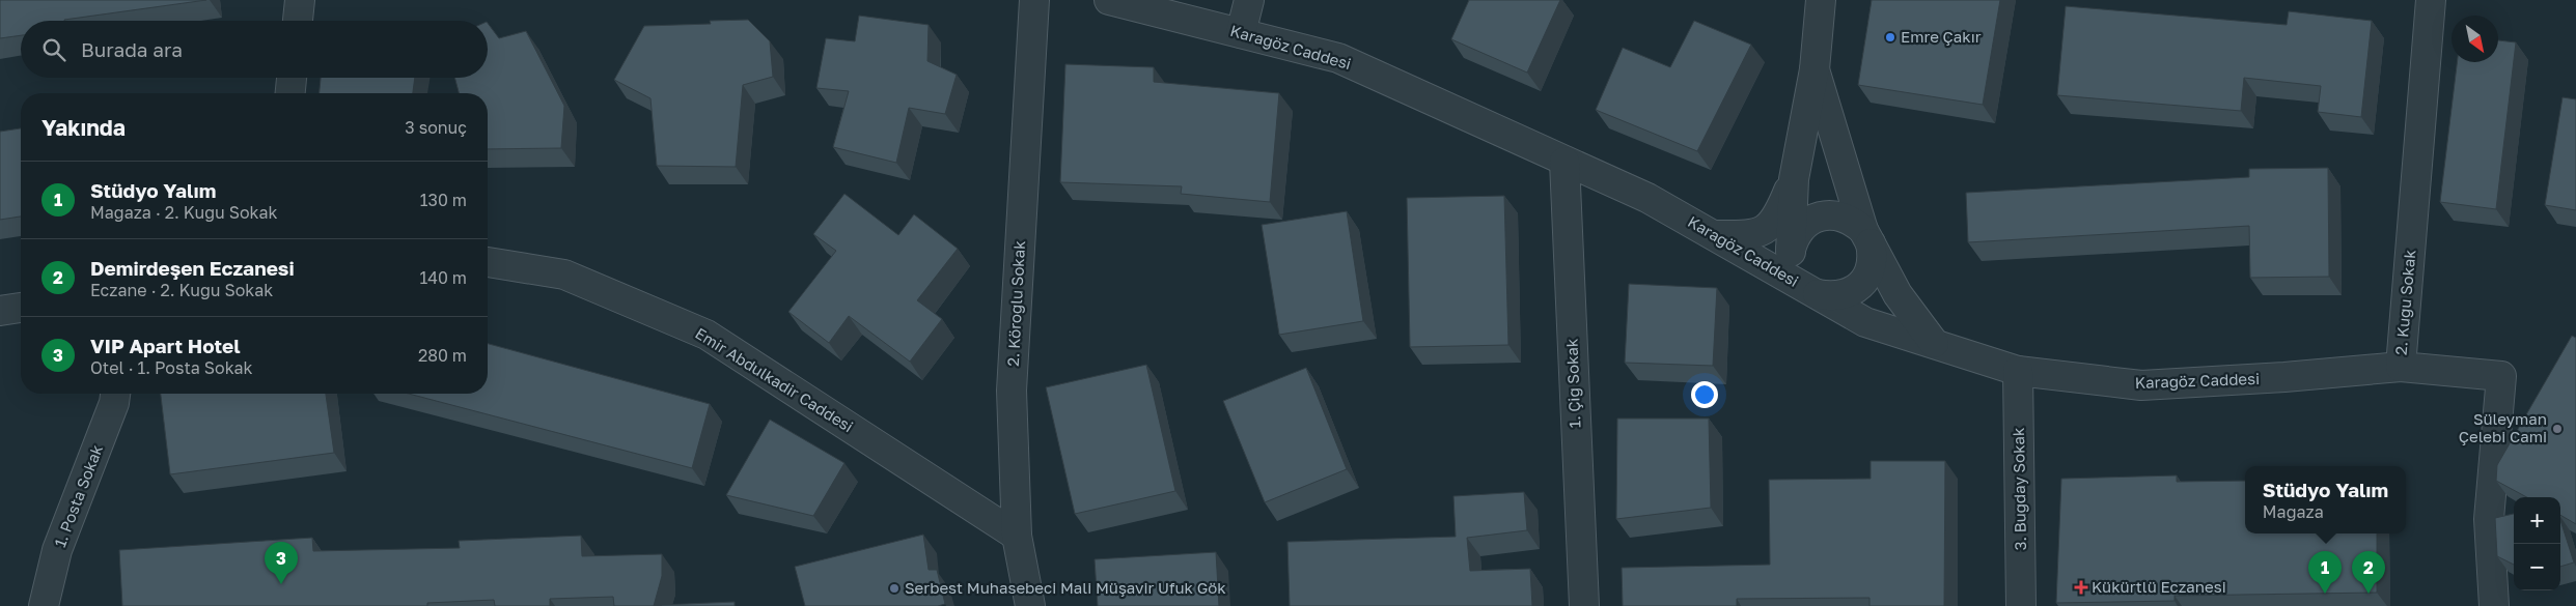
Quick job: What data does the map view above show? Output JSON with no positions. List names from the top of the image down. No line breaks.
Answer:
{"streets":{"street":["Karagöz Caddesi","2. Kuğu Sokak","2. Köroğlu Sokak","Emir Abdulkadir Caddesi","1. Çiğ Sokak","3. Buğday Sokak","1. Posta Sokak"]},"crossings":[["Karagöz Caddesi","2. Kuğu Sokak"],["Karagöz Caddesi","1. Çiğ Sokak"],["Karagöz Caddesi","3. Buğday Sokak"],["2. Köroğlu Sokak","Emir Abdulkadir Caddesi"]],"places":{"other":["Emre Çakır","Süleyman Çelebi Cami","Serbest Muhasebeci Mali Müşavir Ufuk Gök"],"health":["Kükürtlü Eczanesi"]},"north":"bottom right","page":{"search":"Burada ara","heading":["Yakında","3 sonuç"],"list":[{"mark":"1","name":"Stüdyo Yalım","note":"Mağaza · 2. Kuğu Sokak","value":"130 m"},{"mark":"2","name":"Demirdeşen Eczanesi","note":"Eczane · 2. Kuğu Sokak","value":"140 m"},{"mark":"3","name":"VIP Apart Hotel","note":"Otel · 1. Posta Sokak","value":"280 m"}],"popup":["Stüdyo Yalım","Mağaza"],"map_buttons":["+","−"],"pins":["3","1","2"]}}
